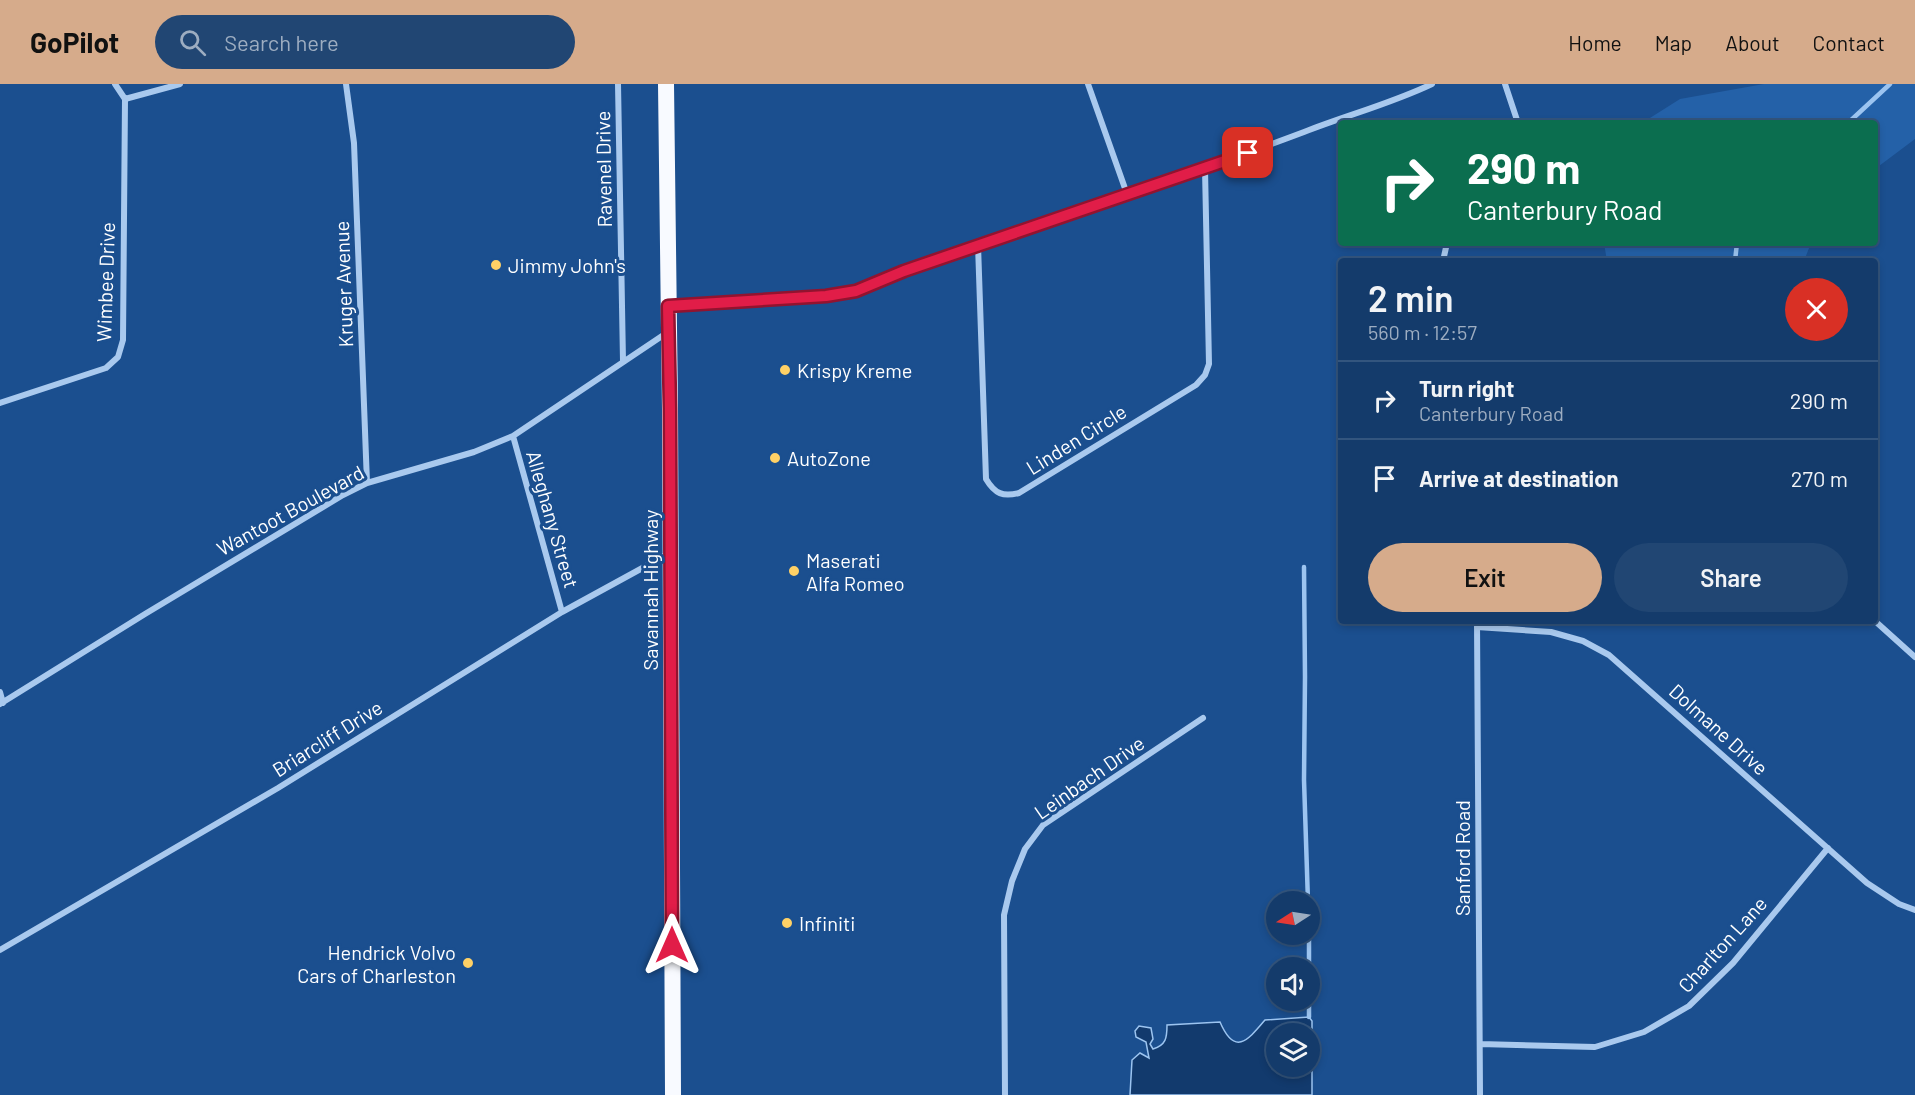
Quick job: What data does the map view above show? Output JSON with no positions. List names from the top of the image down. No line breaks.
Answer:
{"streets":{"highway":["Savannah Highway"],"street":["Ravenel Drive","Wimbee Drive","Kruger Avenue","Linden Circle","Wantoot Boulevard","Alleghany Street","Dolmane Drive","Briarcliff Drive","Leinbach Drive","Sanford Road","Charlton Lane"]},"crossings":[["Ravenel Drive","Wantoot Boulevard"],["Kruger Avenue","Wantoot Boulevard"],["Wantoot Boulevard","Alleghany Street"],["Wantoot Boulevard","Savannah Highway"],["Alleghany Street","Briarcliff Drive"],["Savannah Highway","Briarcliff Drive"],["Dolmane Drive","Sanford Road"],["Dolmane Drive","Charlton Lane"],["Sanford Road","Charlton Lane"]],"places":["Jimmy John's","Krispy Kreme","AutoZone","Maserati Alfa Romeo","Infiniti","Hendrick Volvo Cars of Charleston"],"north":"left","page":{"header":"GoPilot","search":"Search here","nav":["Home","Map","About","Contact"],"turn":["290 m","Canterbury Road"],"heading":["2 min","560 m · 12:57"],"list":[{"name":"Turn right","note":"Canterbury Road","value":"290 m"},{"name":"Arrive at destination","value":"270 m"}],"buttons":["Exit","Share"]}}
